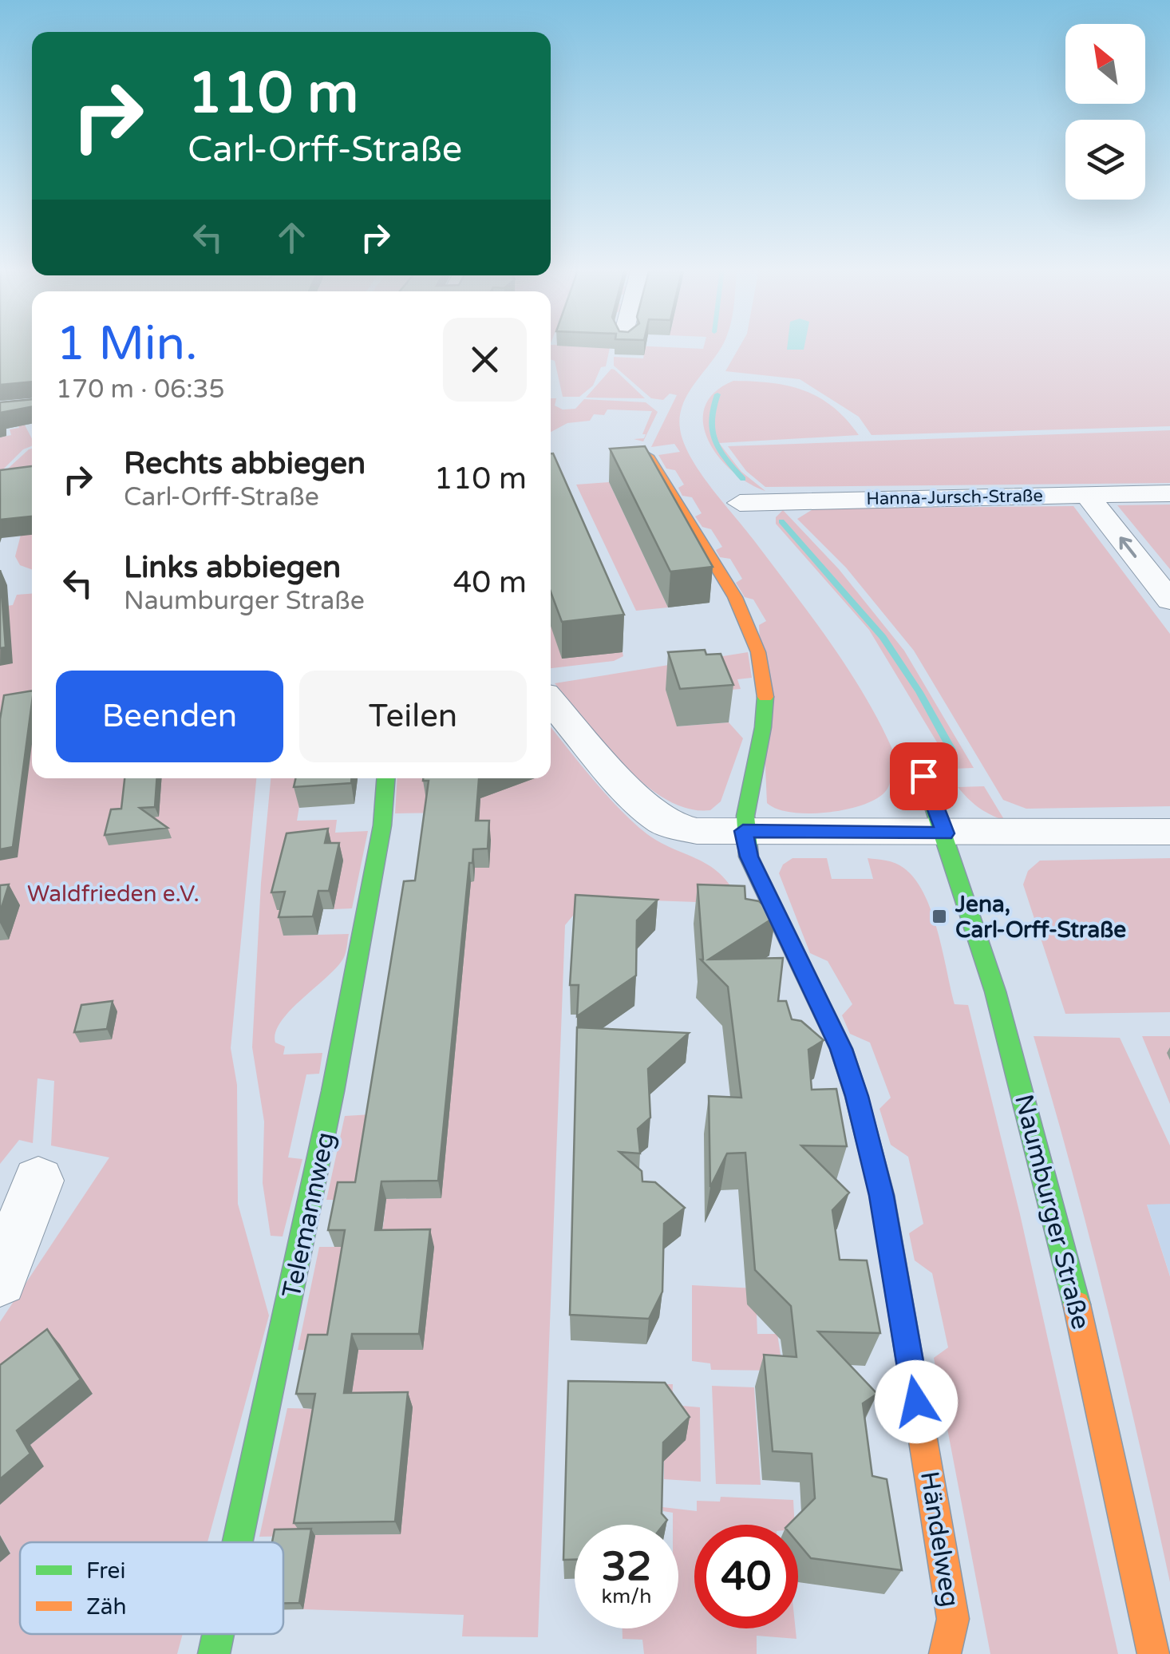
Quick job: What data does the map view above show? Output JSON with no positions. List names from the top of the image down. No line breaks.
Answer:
{"streets":{"street":["Hanna-Jursch-Straße","Naumburger Straße","Telemannweg","Händelweg"]},"parks":["Waldfrieden e.V."],"places":{"transit":["Jena, Carl-Orff-Straße"]},"legend":["Frei","Zäh"],"north":"top left","page":{"turn":["110 m","Carl-Orff-Straße"],"heading":["1 Min.","170 m · 06:35"],"list":[{"name":"Rechts abbiegen","note":"Carl-Orff-Straße","value":"110 m"},{"name":"Links abbiegen","note":"Naumburger Straße","value":"40 m"}],"buttons":["Beenden","Teilen"],"speed":"32 km/h","limit":"40"}}
